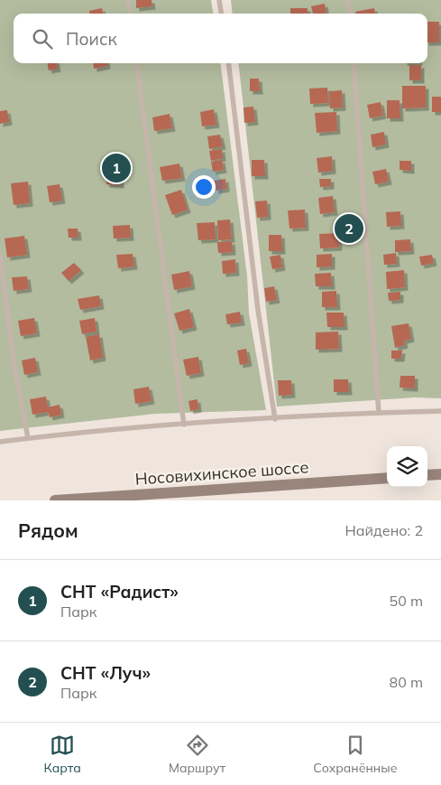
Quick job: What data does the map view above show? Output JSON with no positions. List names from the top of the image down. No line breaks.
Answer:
{"streets":{"main road":["Носовихинское шоссе"]},"page":{"search":"Поиск","pins":["1","2"],"heading":["Рядом","Найдено: 2"],"list":[{"mark":"1","name":"СНТ «Радист»","note":"Парк","value":"50 m"},{"mark":"2","name":"СНТ «Луч»","note":"Парк","value":"80 m"}],"nav":["Карта","Маршрут","Сохранённые"]}}
